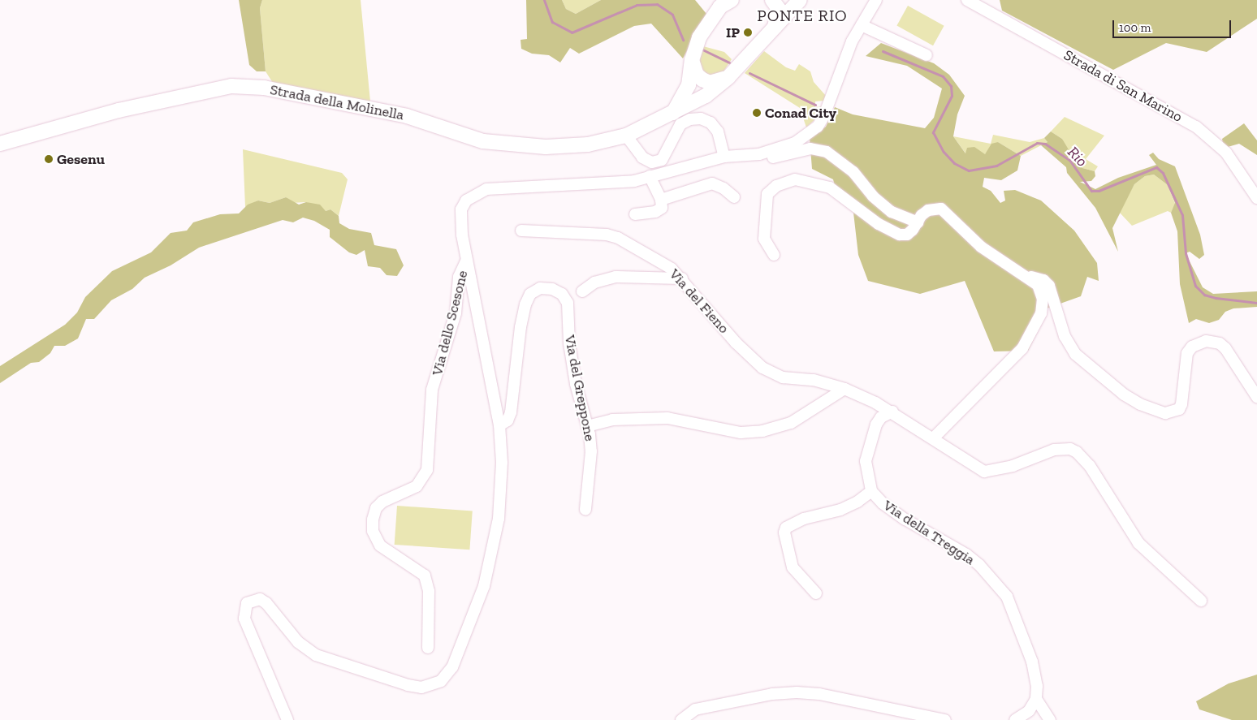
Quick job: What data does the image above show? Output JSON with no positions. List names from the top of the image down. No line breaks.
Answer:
{"streets":{"main road":["Strada della Molinella"],"street":["Strada di San Marino","Via del Fieno","Via dello Scesone","Via del Greppone","Via della Treggia"]},"crossings":[["Via del Fieno","Via della Treggia"]],"districts":["PONTE RIO"],"water":["Rio"],"places":["IP","Conad City","Gesenu"],"scale_bar":"100 m"}
